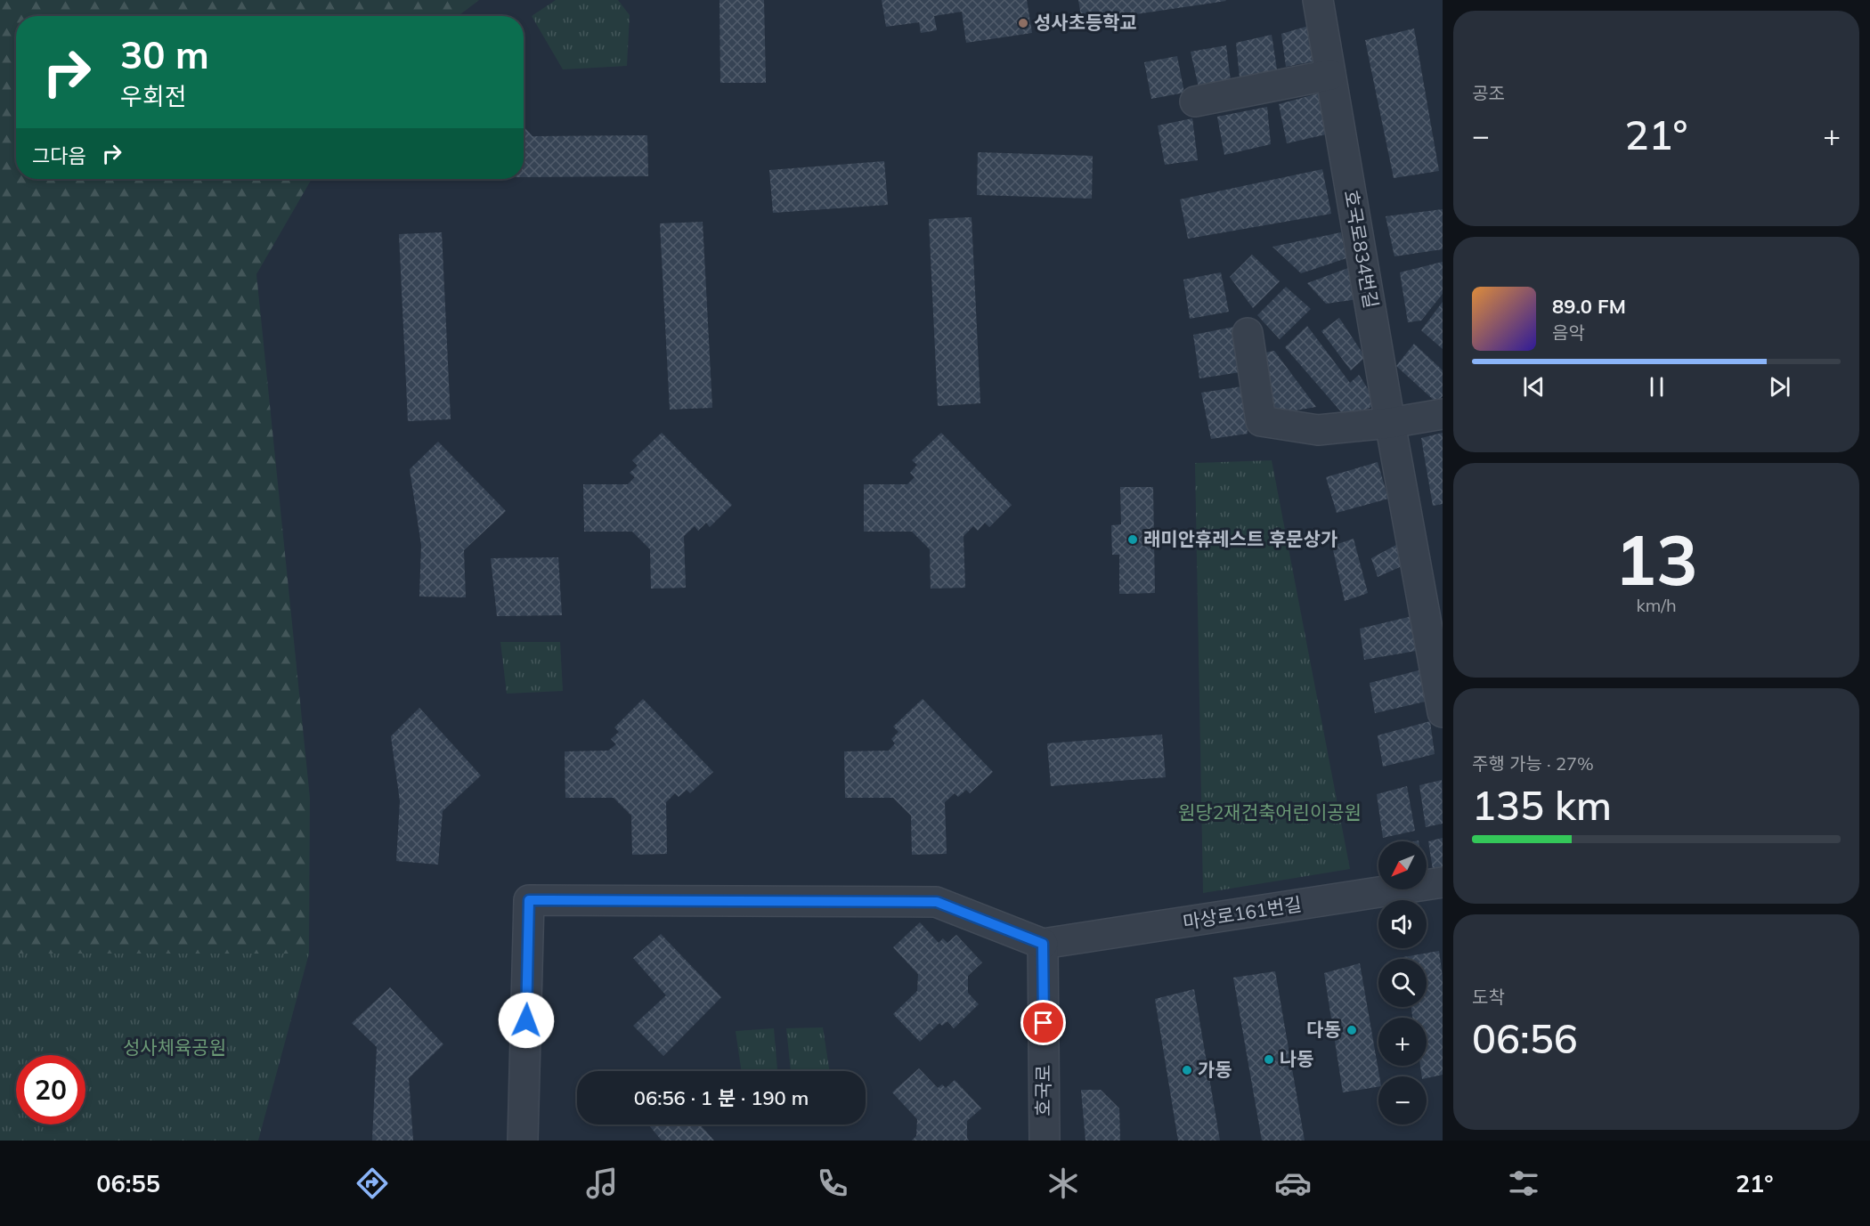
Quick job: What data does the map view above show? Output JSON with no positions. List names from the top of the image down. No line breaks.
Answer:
{"streets":{"street":["호국로834번길","마상로161번길","호국로"]},"crossings":[["마상로161번길","호국로"]],"parks":["원당2재건축어린이공원","성사체육공원"],"places":["성사초등학교","래미안휴레스트 후문상가","다동","나동","가동"],"north":"bottom left","page":{"tile":["공조",["13","km/h"],["주행 가능 · 27%","135 km"],["도착","06:56"]],"turn":["30 m","우회전"],"heat":["−","21°","+"],"then":"그다음","song":["89.0 FM","음악"],"map_buttons":["+","−"],"limit":"20","trip":"06:56 · 1 분 · 190 m","tabs":["06:55","21°"]}}
